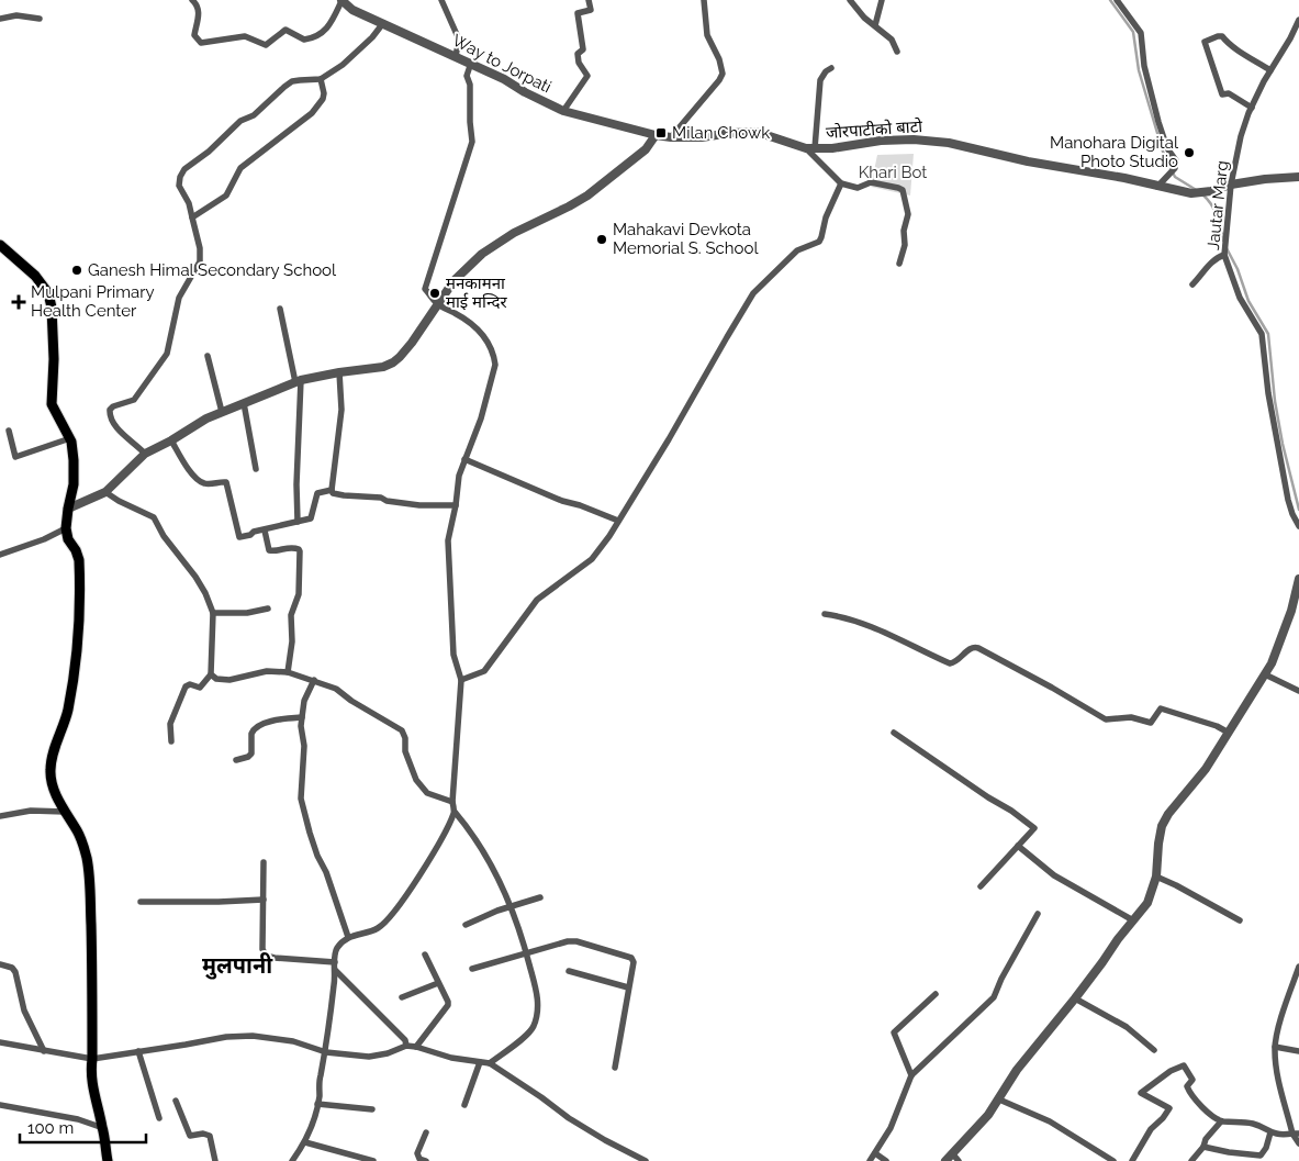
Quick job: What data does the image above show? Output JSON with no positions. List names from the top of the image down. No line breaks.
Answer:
{"streets":{"street":["Way to Jorpati","जोरपाटीको बाटो","Jautar Marg"]},"crossings":[["Way to Jorpati","जोरपाटीको बाटो"],["जोरपाटीको बाटो","Jautar Marg"]],"districts":["मुलपानी"],"parks":["Khari Bot"],"places":{"transit":["Milan Chowk"],"other":["Manohara Digital Photo Studio","Mahakavi Devkota Memorial S. School","Ganesh Himal Secondary School","मनकामना माई मन्दिर"],"health":["Mulpani Primary Health Center"]},"scale_bar":"100 m"}
